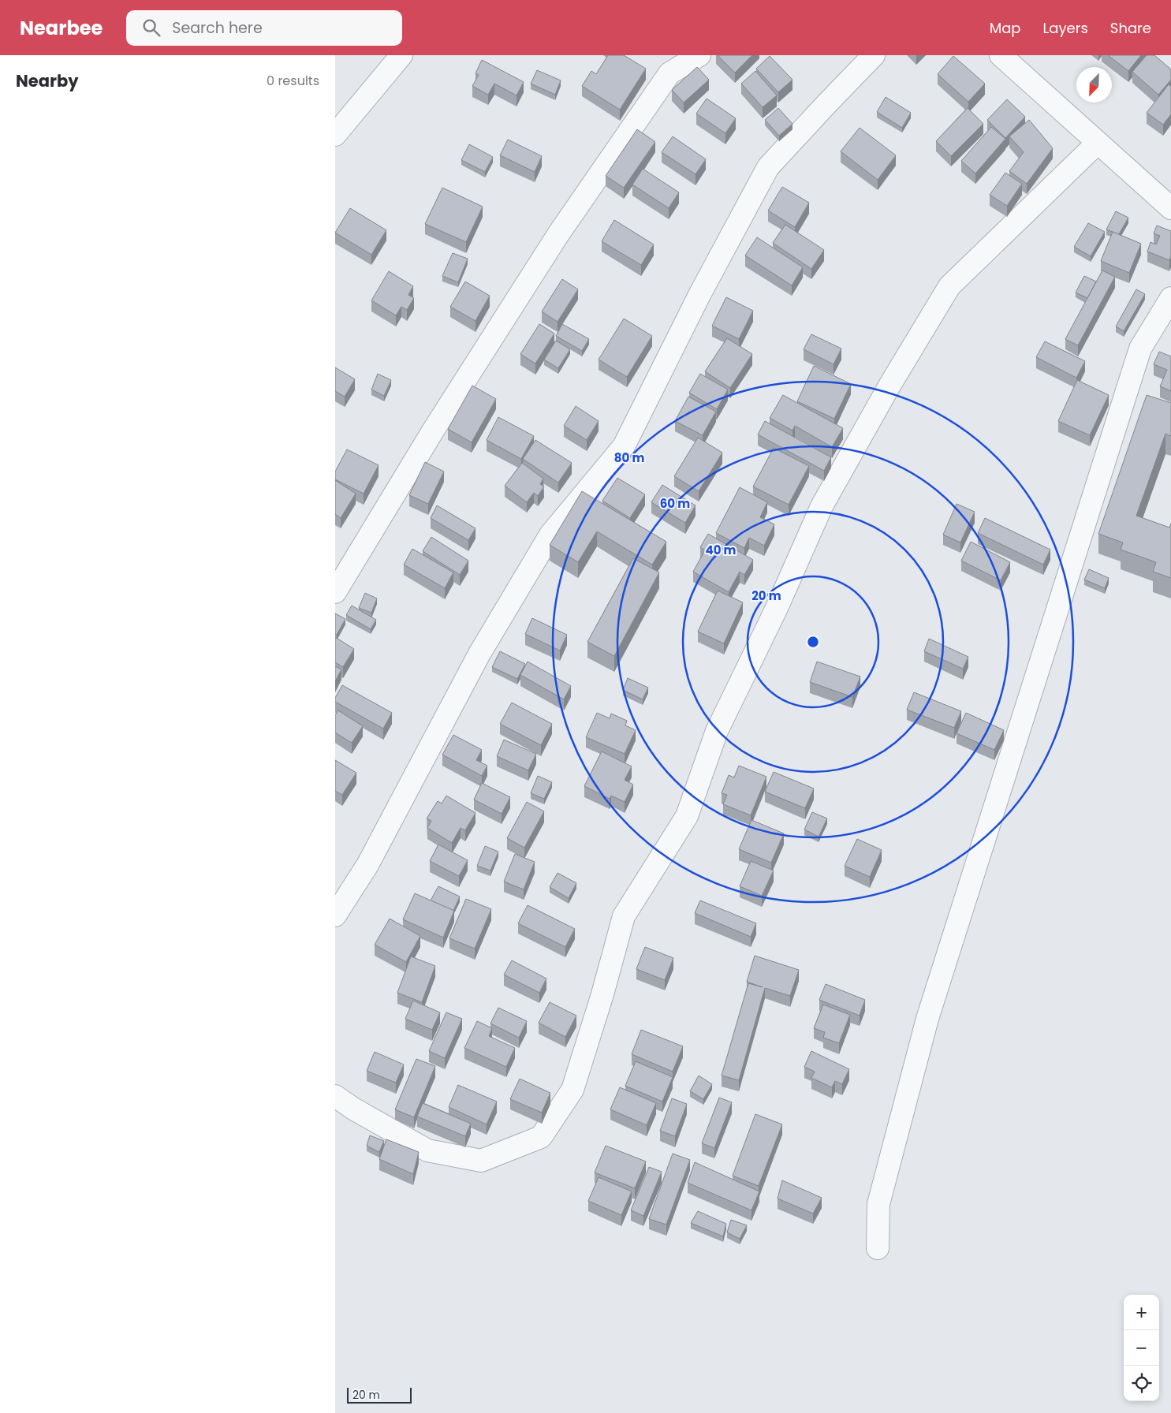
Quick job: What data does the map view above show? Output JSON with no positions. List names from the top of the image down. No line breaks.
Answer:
{"scale_bar":"20 m","north":"bottom left","page":{"header":"Nearbee","search":"Search here","nav":["Map","Layers","Share"],"heading":["Nearby","0 results"],"map_buttons":["+","−"],"scale":"20 m"},"rings":["80 m","60 m","40 m","20 m"]}
